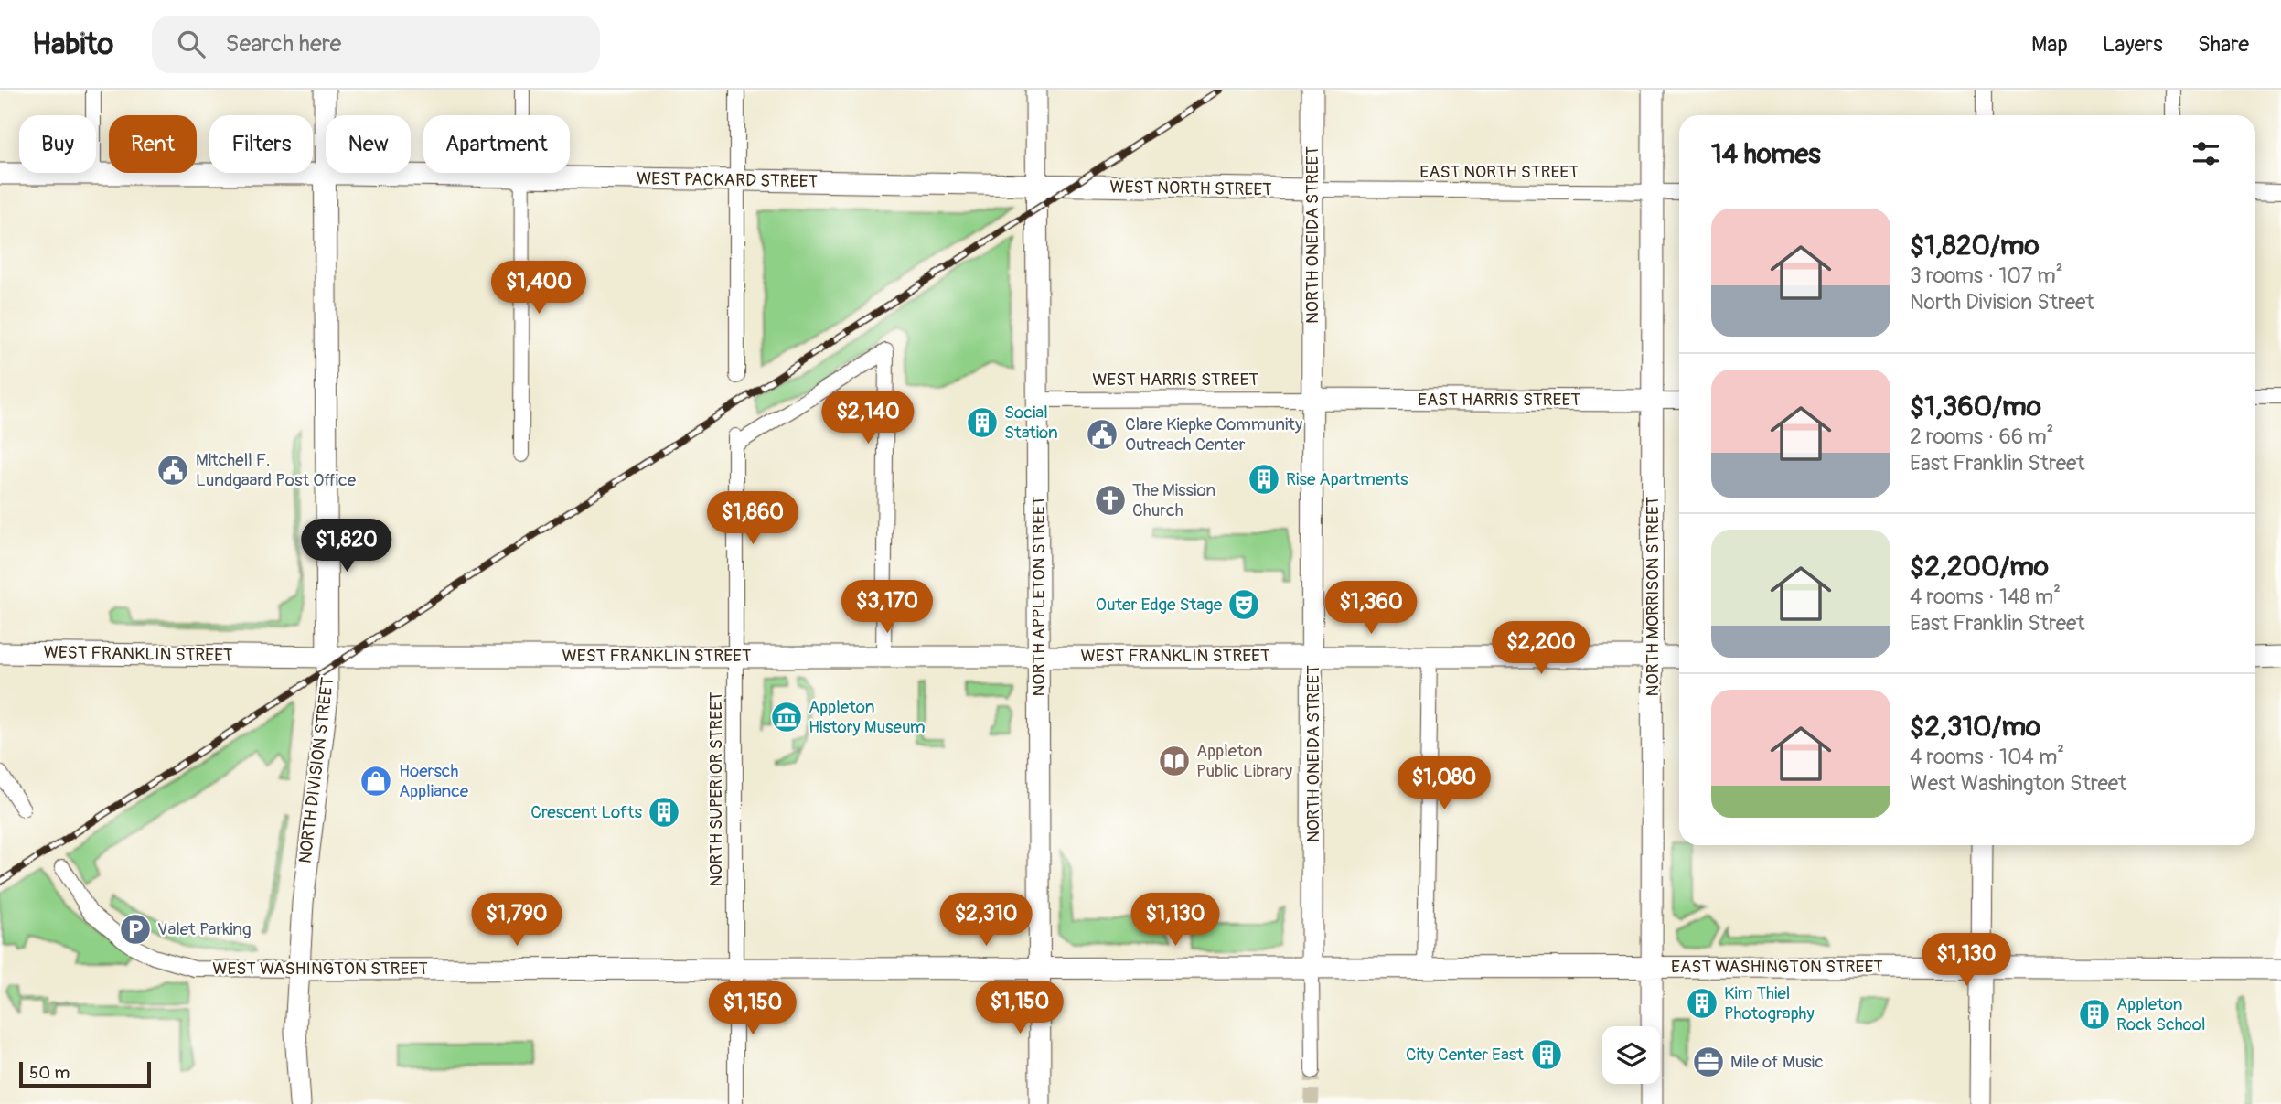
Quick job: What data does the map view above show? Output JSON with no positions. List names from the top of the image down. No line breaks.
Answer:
{"streets":{"street":["EAST NORTH STREET","WEST PACKARD STREET","WEST NORTH STREET","NORTH ONEIDA STREET","WEST HARRIS STREET","EAST HARRIS STREET","NORTH APPLETON STREET","NORTH MORRISON STREET","WEST FRANKLIN STREET","NORTH DIVISION STREET","NORTH SUPERIOR STREET","EAST WASHINGTON STREET","WEST WASHINGTON STREET"]},"crossings":[["EAST NORTH STREET","WEST NORTH STREET"],["EAST NORTH STREET","NORTH ONEIDA STREET"],["EAST NORTH STREET","NORTH MORRISON STREET"],["WEST PACKARD STREET","WEST NORTH STREET"],["WEST PACKARD STREET","NORTH APPLETON STREET"],["WEST PACKARD STREET","NORTH DIVISION STREET"],["WEST NORTH STREET","NORTH ONEIDA STREET"],["NORTH ONEIDA STREET","WEST HARRIS STREET"],["NORTH ONEIDA STREET","EAST HARRIS STREET"],["NORTH ONEIDA STREET","WEST FRANKLIN STREET"],["NORTH ONEIDA STREET","EAST WASHINGTON STREET"],["NORTH ONEIDA STREET","WEST WASHINGTON STREET"],["WEST HARRIS STREET","EAST HARRIS STREET"],["WEST HARRIS STREET","NORTH APPLETON STREET"],["EAST HARRIS STREET","NORTH MORRISON STREET"],["NORTH APPLETON STREET","WEST FRANKLIN STREET"],["NORTH APPLETON STREET","WEST WASHINGTON STREET"],["NORTH MORRISON STREET","WEST FRANKLIN STREET"],["NORTH MORRISON STREET","EAST WASHINGTON STREET"],["WEST FRANKLIN STREET","NORTH DIVISION STREET"],["WEST FRANKLIN STREET","NORTH SUPERIOR STREET"],["NORTH DIVISION STREET","WEST WASHINGTON STREET"],["NORTH SUPERIOR STREET","WEST WASHINGTON STREET"],["EAST WASHINGTON STREET","WEST WASHINGTON STREET"]],"places":{"building":["Social Station","Rise Apartments","Crescent Lofts","Kim Thiel Photography","Appleton Rock School","City Center East"],"public building":["Clare Kiepke Community Outreach Center","Mitchell F. Lundgaard Post Office"],"church":["The Mission Church"],"theatre":["Outer Edge Stage"],"museum":["Appleton History Museum"],"library":["Appleton Public Library"],"shop":["Hoersch Appliance"],"parking":["Valet Parking"],"office":["Mile of Music"]},"scale_bar":"50 m","page":{"header":"Habito","search":"Search here","nav":["Map","Layers","Share"],"chip":["Buy","Rent","Filters","New","Apartment"],"heading":"14 homes","list":[{"name":"$1,820/mo","note":"3 rooms · 107 m² · North Division Street"},{"name":"$1,360/mo","note":"2 rooms · 66 m² · East Franklin Street"},{"name":"$2,200/mo","note":"4 rooms · 148 m² · East Franklin Street"},{"name":"$2,310/mo","note":"4 rooms · 104 m² · West Washington Street"}],"price":["$1,400","$2,140","$1,860","$1,820","$3,170","$1,360","$2,200","$1,080","$1,790","$2,310","$1,130","$1,130","$1,150","$1,150"],"scale":"50 m"}}
